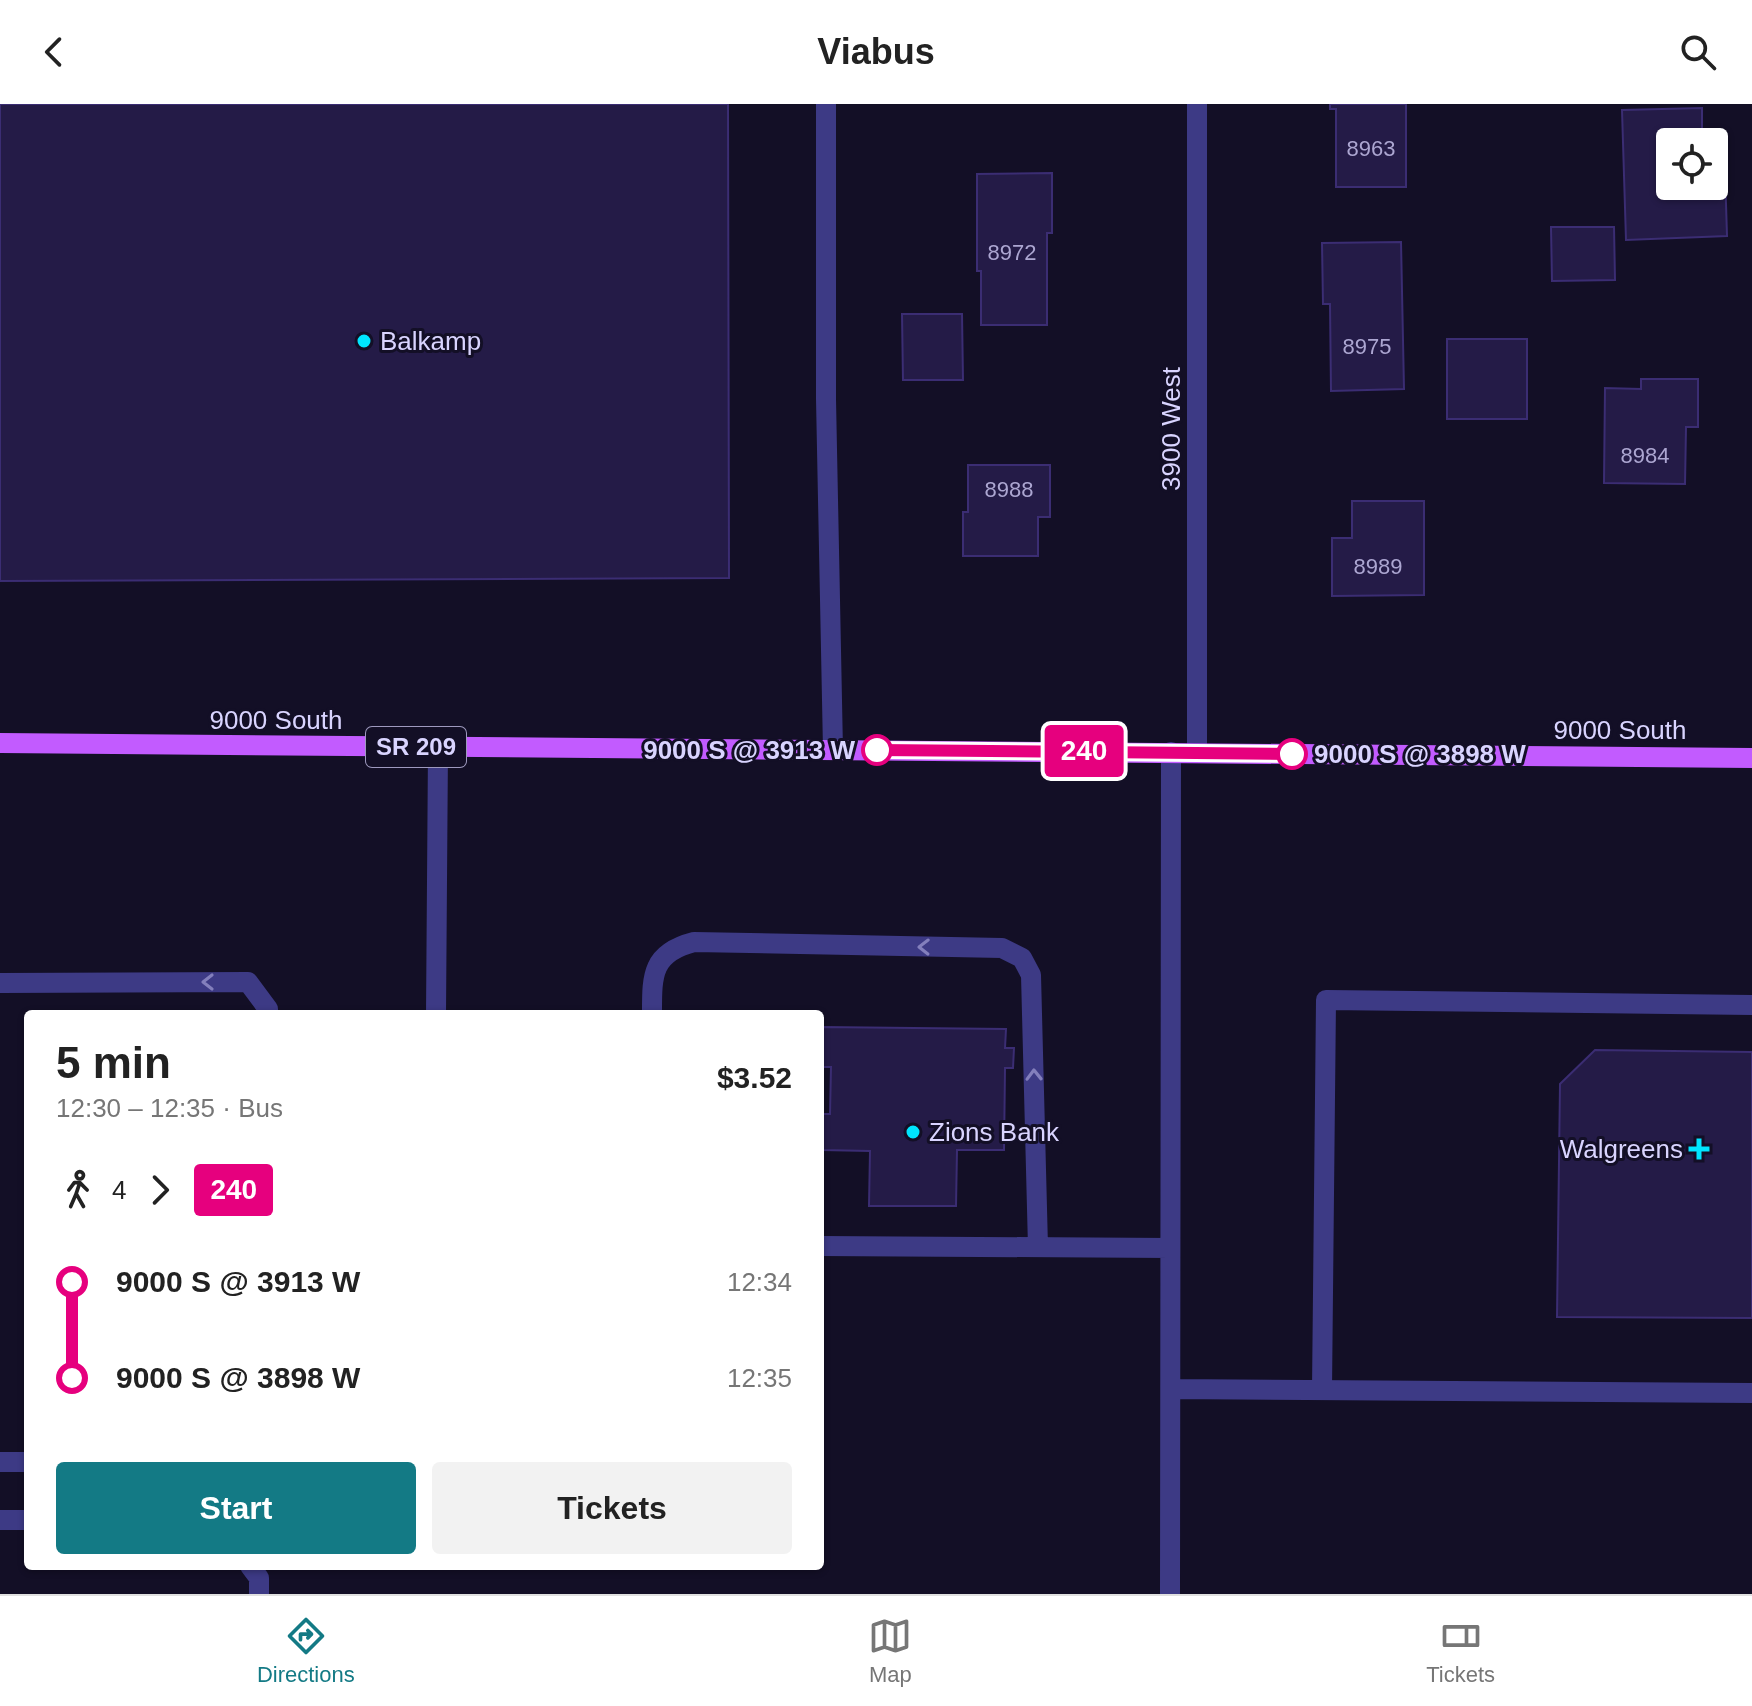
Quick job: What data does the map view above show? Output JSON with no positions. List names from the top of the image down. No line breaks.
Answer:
{"streets":{"main road":["9000 South","SR 209"],"street":["3900 West"]},"crossings":[["3900 West","9000 South"]],"places":{"other":["Balkamp","9000 S @ 3913 W","9000 S @ 3898 W","Zions Bank"],"health":["Walgreens"]},"lines":["bus line 240"],"house_numbers":["8963","8972","8975","8984","8988","8989"],"page":{"header":"Viabus","on_map":"240","heading":["5 min","12:30 – 12:35 · Bus","$3.52"],"legs":["4","240"],"list":[{"name":"9000 S @ 3913 W","value":"12:34"},{"name":"9000 S @ 3898 W","value":"12:35"}],"buttons":["Start","Tickets"],"tabs":["Directions","Map","Tickets"]}}
